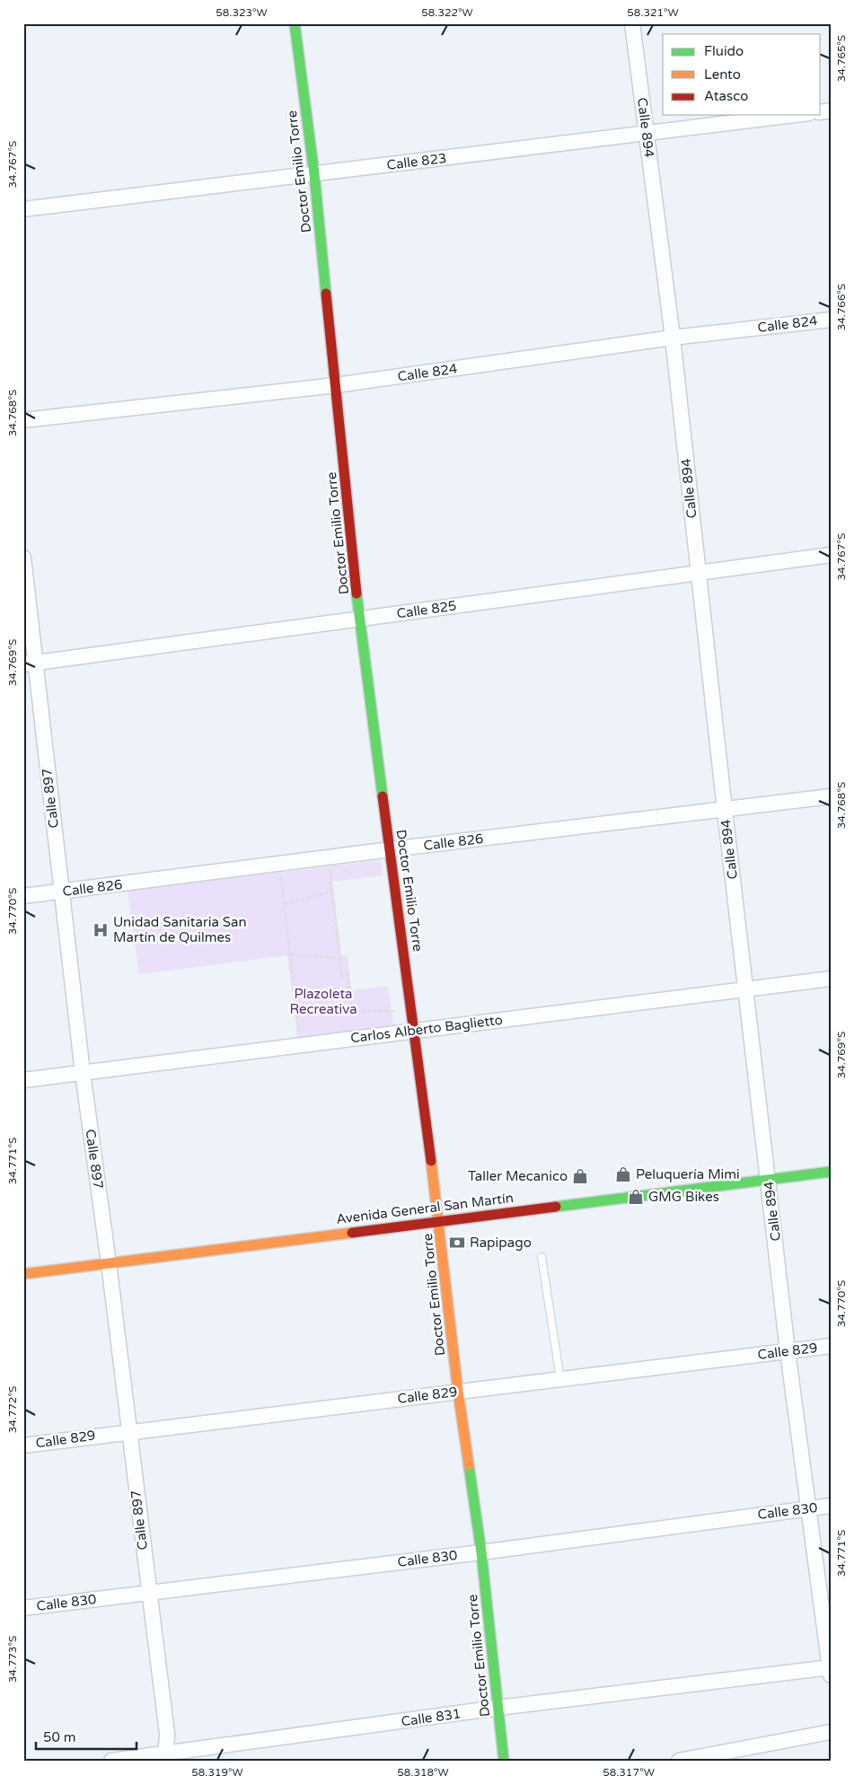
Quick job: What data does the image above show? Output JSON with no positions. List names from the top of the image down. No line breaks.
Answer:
{"streets":{"street":["Calle 894","Calle 823","Doctor Emilio Torre","Calle 824","Calle 825","Calle 897","Calle 826","Carlos Alberto Baglietto","Avenida General San Martín","Calle 829","Calle 830","Calle 831"]},"crossings":[["Calle 894","Calle 823"],["Calle 894","Calle 824"],["Calle 894","Calle 825"],["Calle 894","Calle 826"],["Calle 894","Carlos Alberto Baglietto"],["Calle 894","Avenida General San Martín"],["Calle 894","Calle 829"],["Calle 894","Calle 830"],["Calle 894","Calle 831"],["Calle 823","Doctor Emilio Torre"],["Doctor Emilio Torre","Calle 824"],["Doctor Emilio Torre","Calle 825"],["Doctor Emilio Torre","Calle 826"],["Doctor Emilio Torre","Carlos Alberto Baglietto"],["Doctor Emilio Torre","Avenida General San Martín"],["Doctor Emilio Torre","Calle 829"],["Doctor Emilio Torre","Calle 830"],["Doctor Emilio Torre","Calle 831"],["Calle 825","Calle 897"],["Calle 897","Calle 826"],["Calle 897","Carlos Alberto Baglietto"],["Calle 897","Avenida General San Martín"],["Calle 897","Calle 829"],["Calle 897","Calle 830"],["Calle 897","Calle 831"]],"parks":["Plazoleta Recreativa"],"places":{"hospital":["Unidad Sanitaria San Martín de Quilmes"],"shop":["Peluquería Mimi","Taller Mecanico","GMG Bikes"],"bank":["Rapipago"]},"legend":["Fluido","Lento","Atasco"],"scale_bar":"50 m","coordinates":["58.323°W","58.322°W","58.321°W","34.765°S","34.767°S","34.766°S","34.768°S","34.769°S","34.770°S","34.771°S","34.772°S","34.773°S","58.319°W","58.318°W","58.317°W"]}
